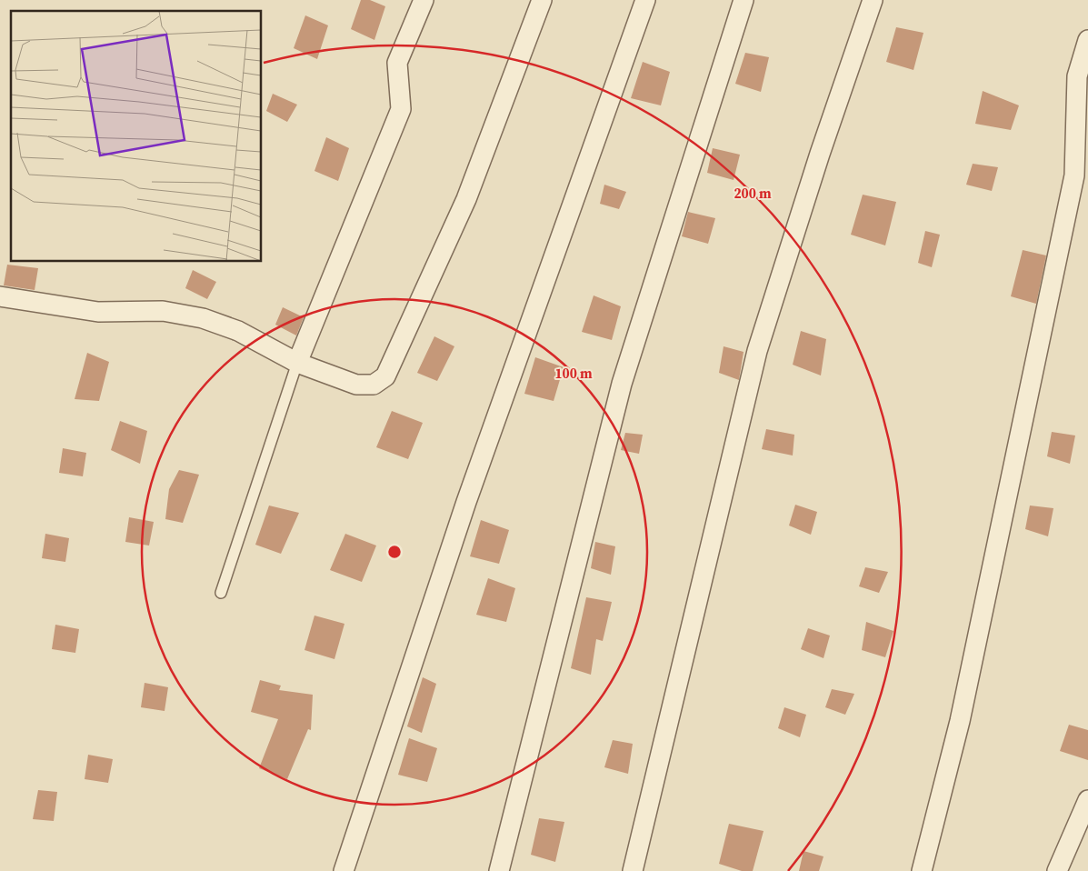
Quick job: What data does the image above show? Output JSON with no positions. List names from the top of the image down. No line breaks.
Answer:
{"rings":["200 m","100 m"]}
